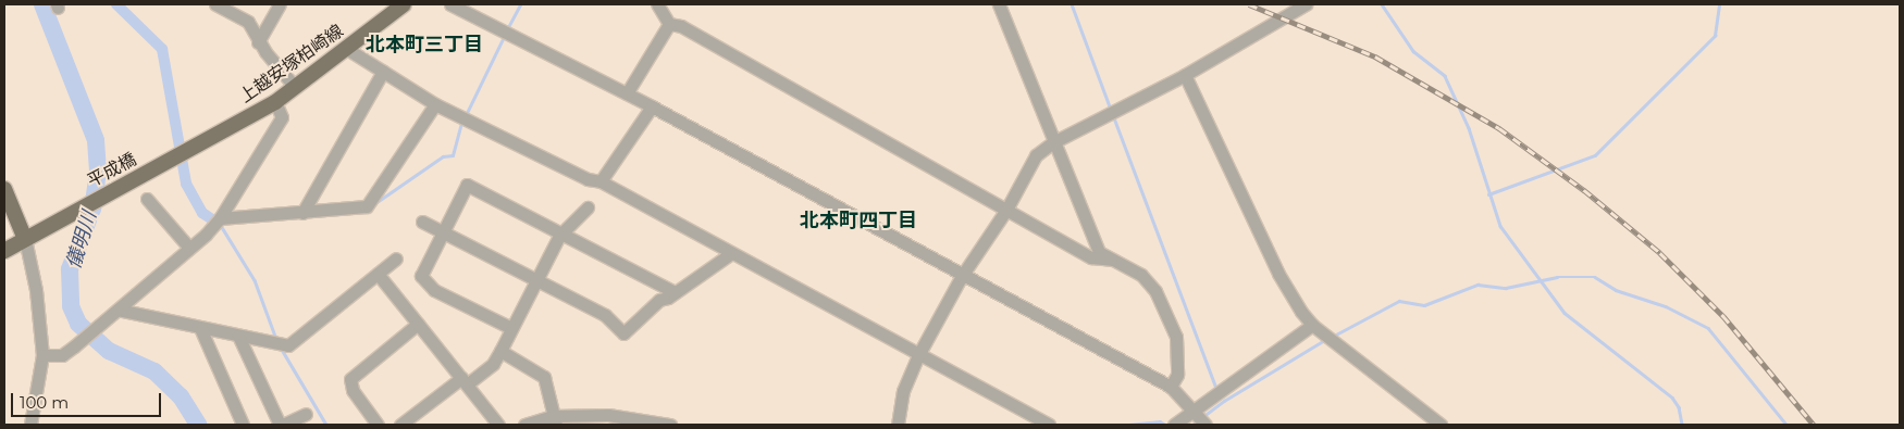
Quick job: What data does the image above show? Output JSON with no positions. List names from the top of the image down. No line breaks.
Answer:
{"streets":{"main road":["上越安塚柏崎線","平成橋"]},"crossings":[["上越安塚柏崎線","平成橋"]],"districts":["北本町三丁目","北本町四丁目"],"water":["儀明川"],"scale_bar":"100 m"}
